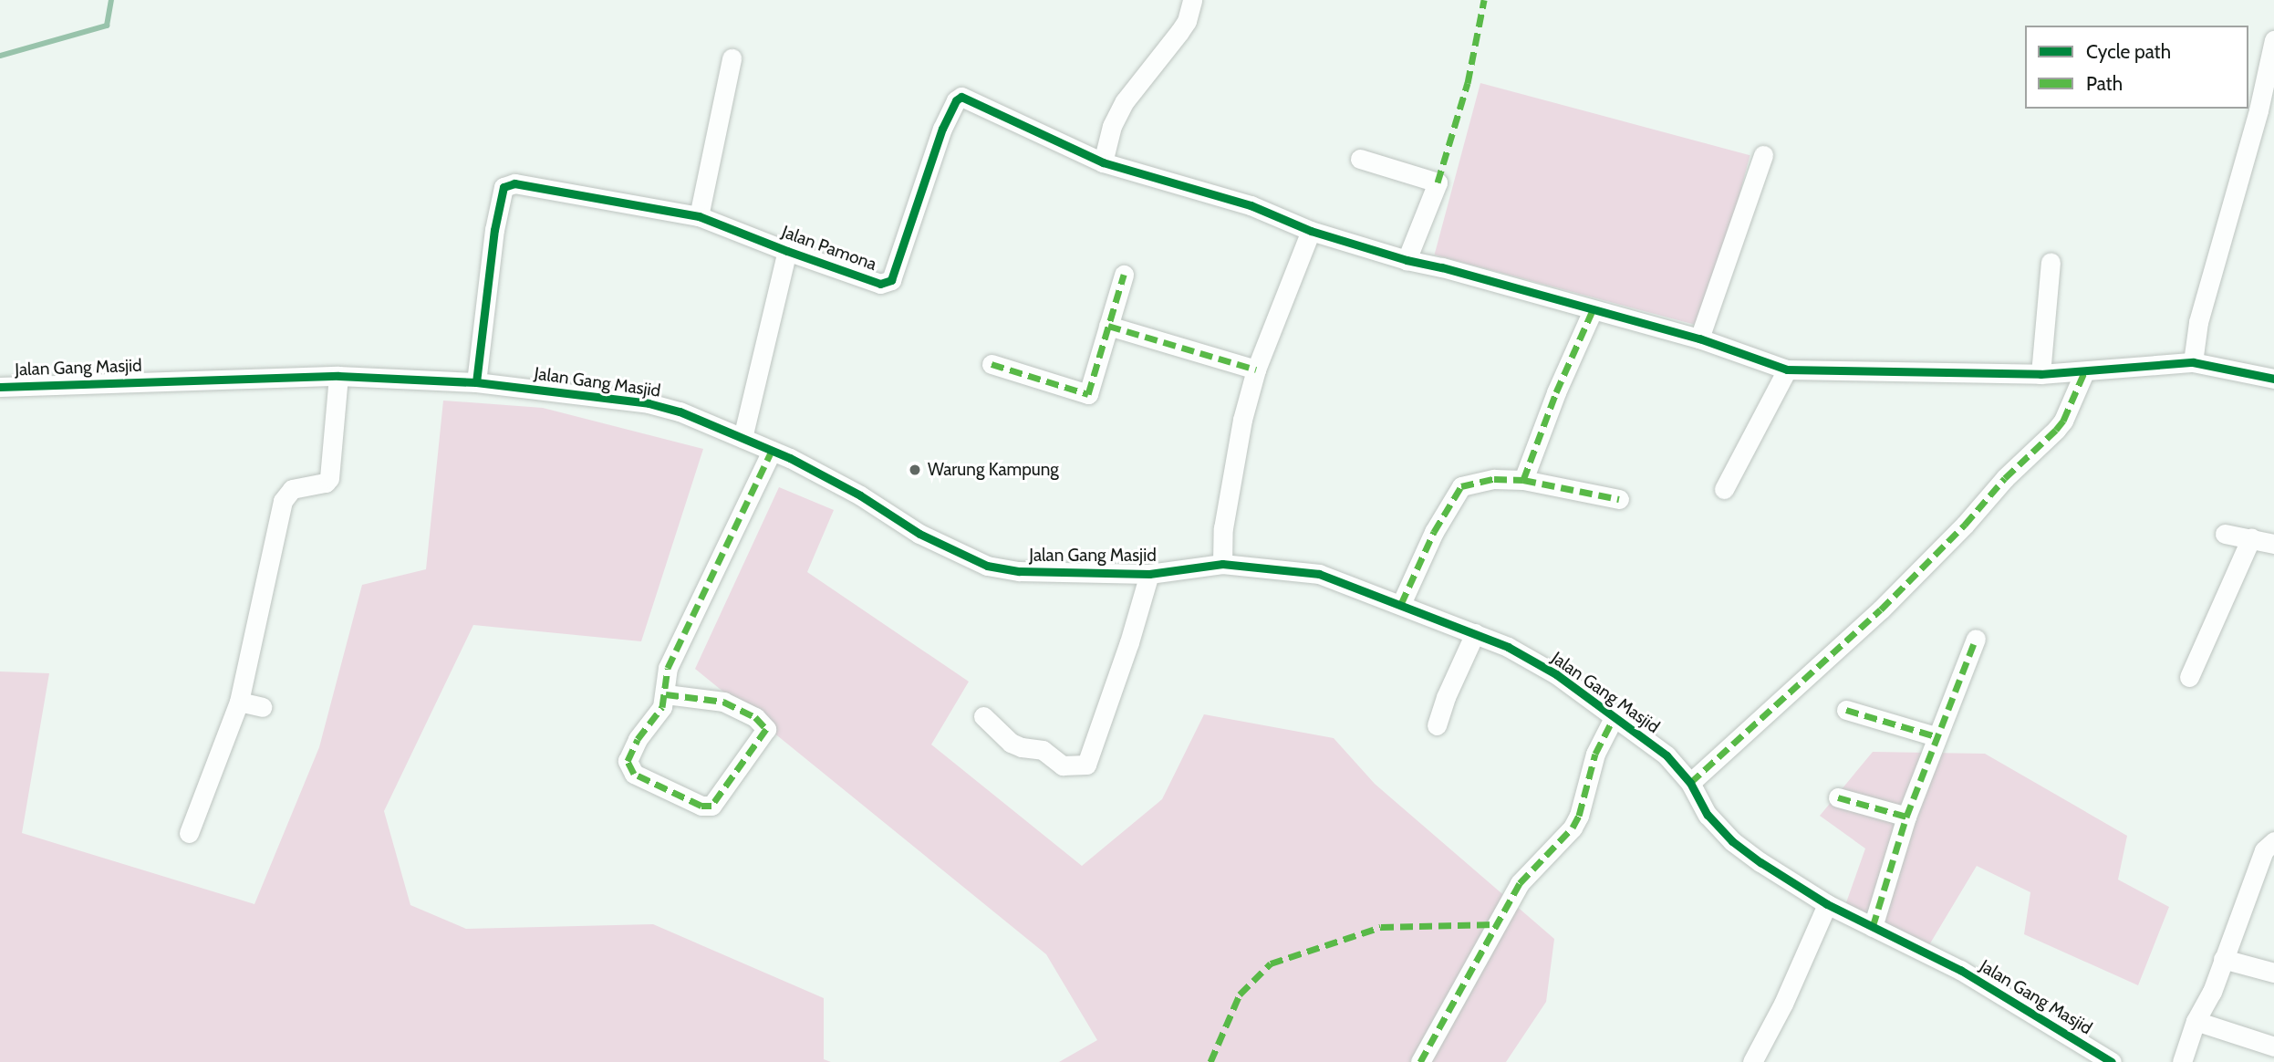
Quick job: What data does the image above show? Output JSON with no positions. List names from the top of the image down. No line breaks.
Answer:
{"streets":{"street":["Jalan Pamona","Jalan Gang Masjid"]},"crossings":[["Jalan Pamona","Jalan Gang Masjid"]],"places":["Warung Kampung"],"legend":["Cycle path","Path"]}
